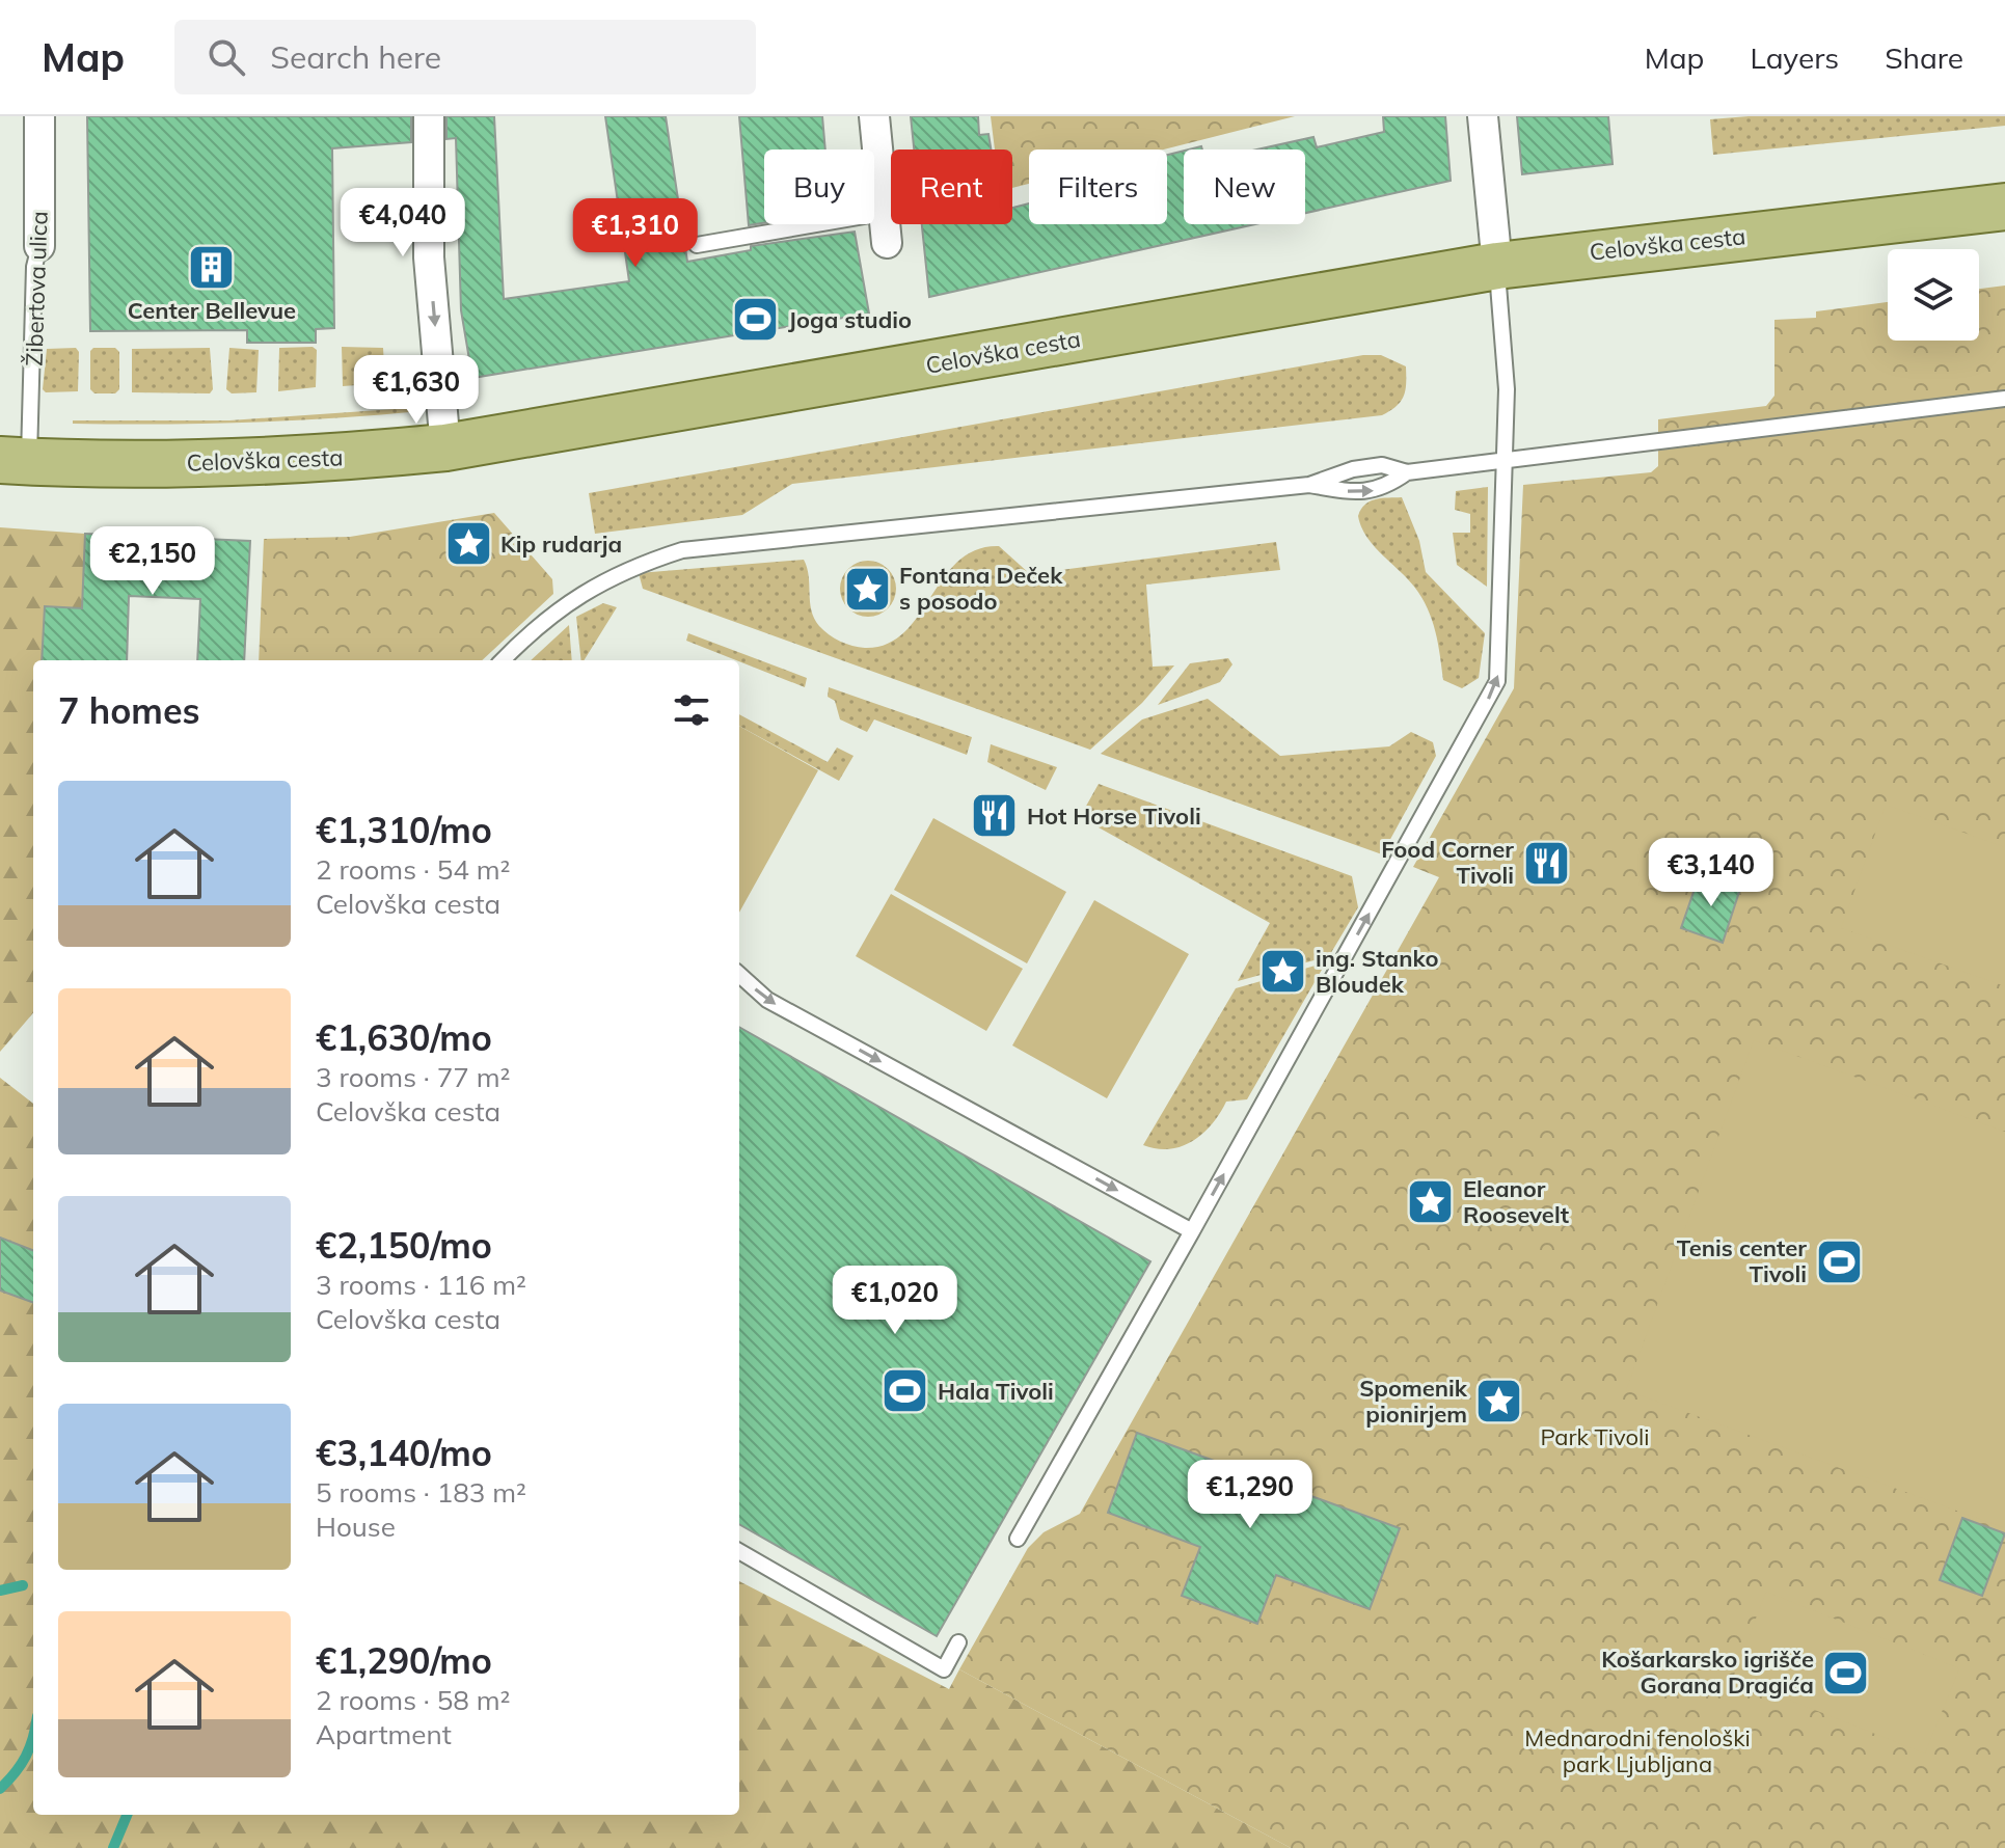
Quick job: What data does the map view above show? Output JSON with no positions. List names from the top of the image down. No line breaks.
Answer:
{"streets":{"main road":["Celovška cesta"],"street":["Žibertova ulica"]},"crossings":[["Celovška cesta","Žibertova ulica"]],"parks":["Park Tivoli","Mednarodni fenološki park Ljubljana"],"places":{"building":["Center Bellevue"],"sports":["Joga studio","Tenis center Tivoli","Hala Tivoli","Košarkarsko igrišče Gorana Dragića"],"place":["Kip rudarja","Fontana Deček s posodo","ing. Stanko Bloudek","Eleanor Roosevelt","Spomenik pionirjem"],"restaurant":["Hot Horse Tivoli","Food Corner Tivoli"]},"page":{"header":"Map","search":"Search here","nav":["Map","Layers","Share"],"chip":["Buy","Rent","Filters","New"],"price":["€4,040","€1,310","€1,630","€2,150","€3,140","€1,020","€1,290"],"heading":"7 homes","list":[{"name":"€1,310/mo","note":"2 rooms · 54 m² · Celovška cesta"},{"name":"€1,630/mo","note":"3 rooms · 77 m² · Celovška cesta"},{"name":"€2,150/mo","note":"3 rooms · 116 m² · Celovška cesta"},{"name":"€3,140/mo","note":"5 rooms · 183 m² · House"},{"name":"€1,290/mo","note":"2 rooms · 58 m² · Apartment"}]}}
